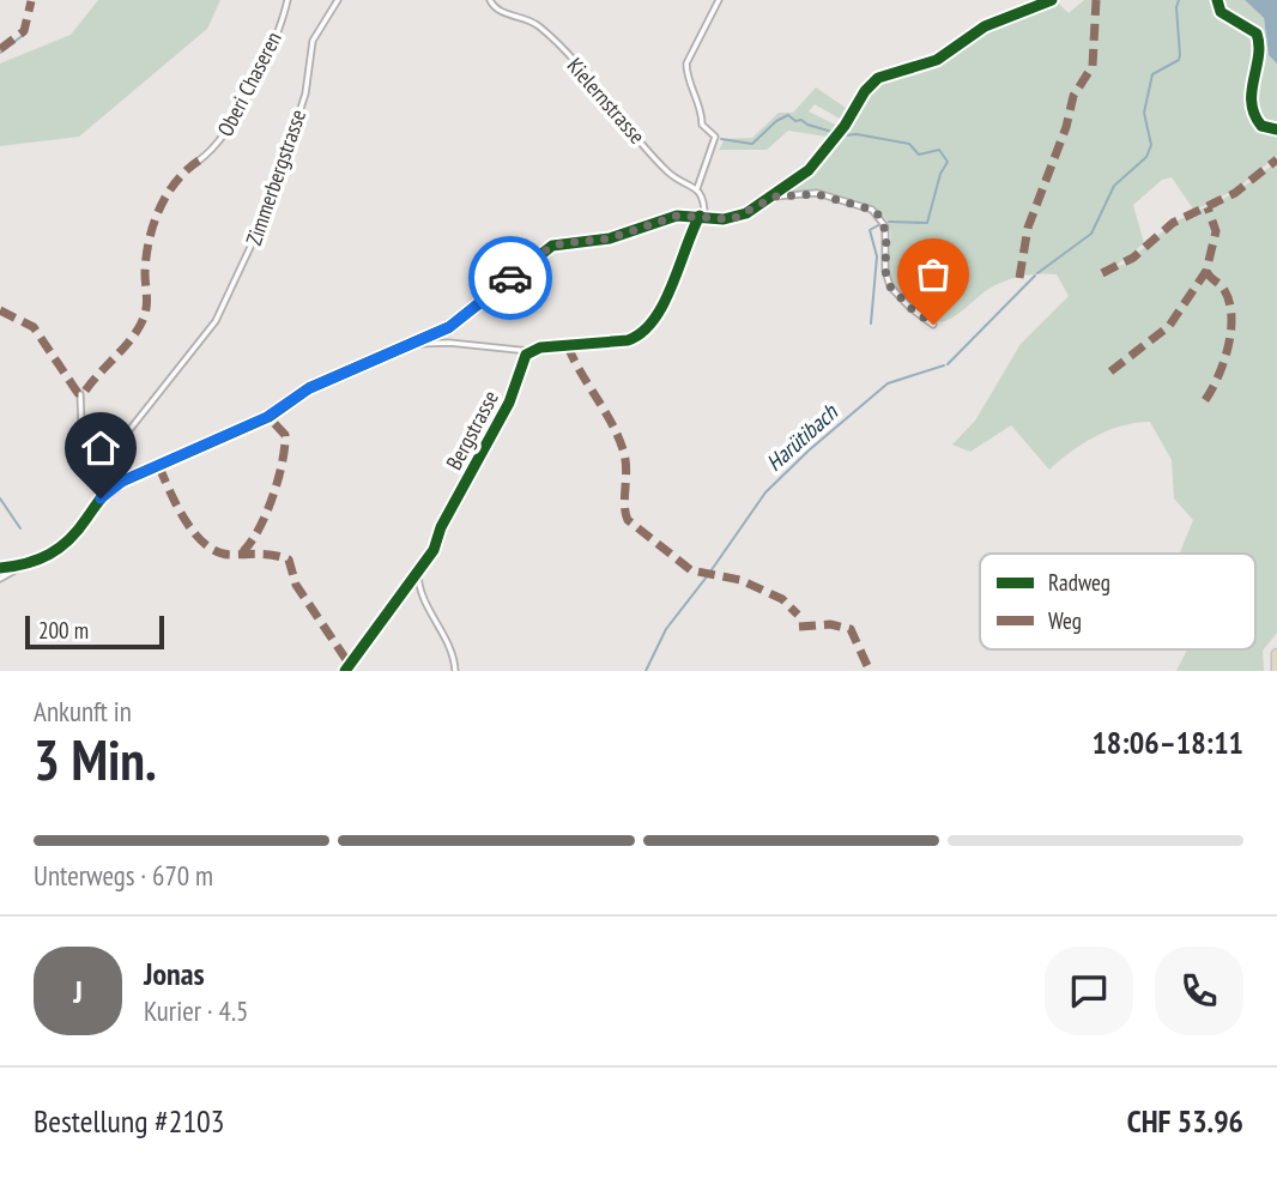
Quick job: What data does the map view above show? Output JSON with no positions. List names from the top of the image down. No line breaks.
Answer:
{"streets":{"street":["Oberi Chaseren","Kielernstrasse","Zimmerbergstrasse","Bergstrasse"]},"water":["Harütibach"],"legend":["Radweg","Weg"],"scale_bar":"200 m","page":{"scale":"200 m","heading":["3 Min.","Ankunft in","18:06–18:11"],"panel":["Jonas","Kurier · 4.5","Bestellung #2103","CHF 53.96"],"bar":"Unterwegs · 670 m","round":"J"}}
